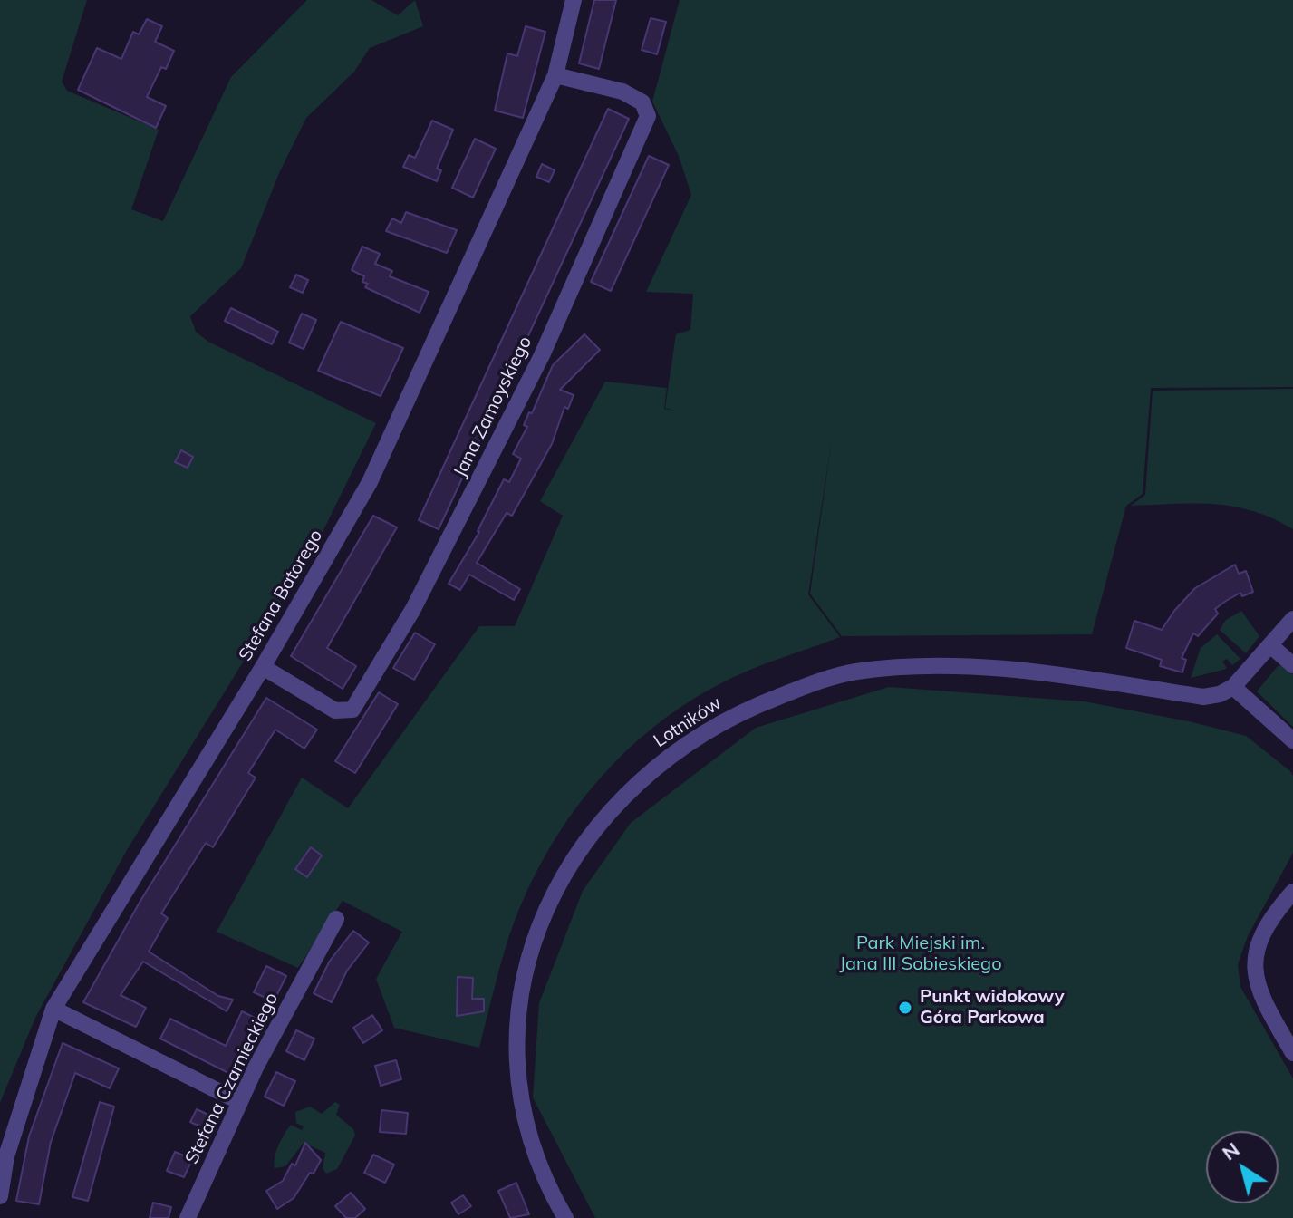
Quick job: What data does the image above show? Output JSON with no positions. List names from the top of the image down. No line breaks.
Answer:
{"streets":{"street":["Jana Zamoyskiego","Stefana Batorego","Lotników","Stefana Czarnieckiego"]},"crossings":[["Jana Zamoyskiego","Stefana Batorego"]],"parks":["Park Miejski im. Jana III Sobieskiego"],"places":["Punkt widokowy Góra Parkowa"],"north":"top left"}
